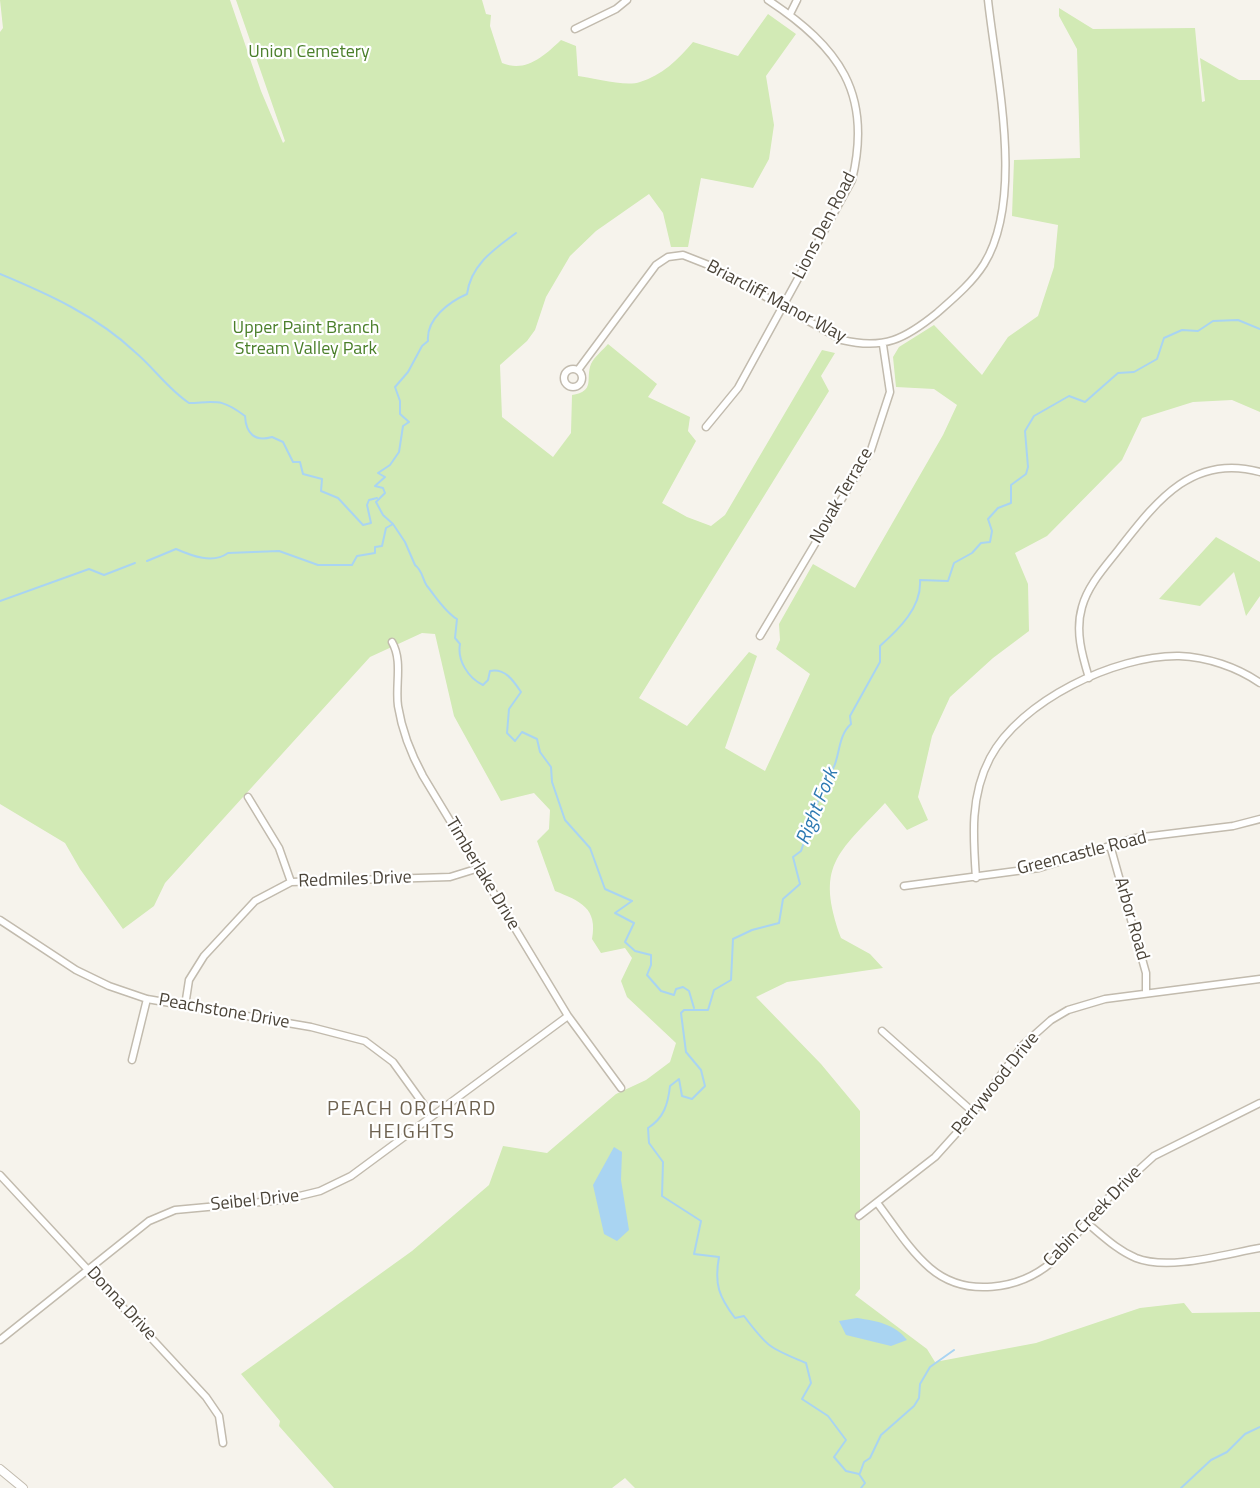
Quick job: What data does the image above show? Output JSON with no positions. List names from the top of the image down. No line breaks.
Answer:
{"streets":{"street":["Lions Den Road","Briarcliff Manor Way","Novak Terrace","Greencastle Road","Timberlake Drive","Redmiles Drive","Arbor Road","Peachstone Drive","Perrywood Drive","Seibel Drive","Cabin Creek Drive","Donna Drive"]},"crossings":[["Lions Den Road","Briarcliff Manor Way"],["Briarcliff Manor Way","Novak Terrace"],["Greencastle Road","Arbor Road"],["Timberlake Drive","Redmiles Drive"],["Timberlake Drive","Seibel Drive"],["Redmiles Drive","Peachstone Drive"],["Arbor Road","Perrywood Drive"],["Peachstone Drive","Seibel Drive"],["Perrywood Drive","Cabin Creek Drive"],["Seibel Drive","Donna Drive"]],"districts":["PEACH ORCHARD HEIGHTS"],"water":["Right Fork"],"parks":["Union Cemetery","Upper Paint Branch Stream Valley Park"]}
